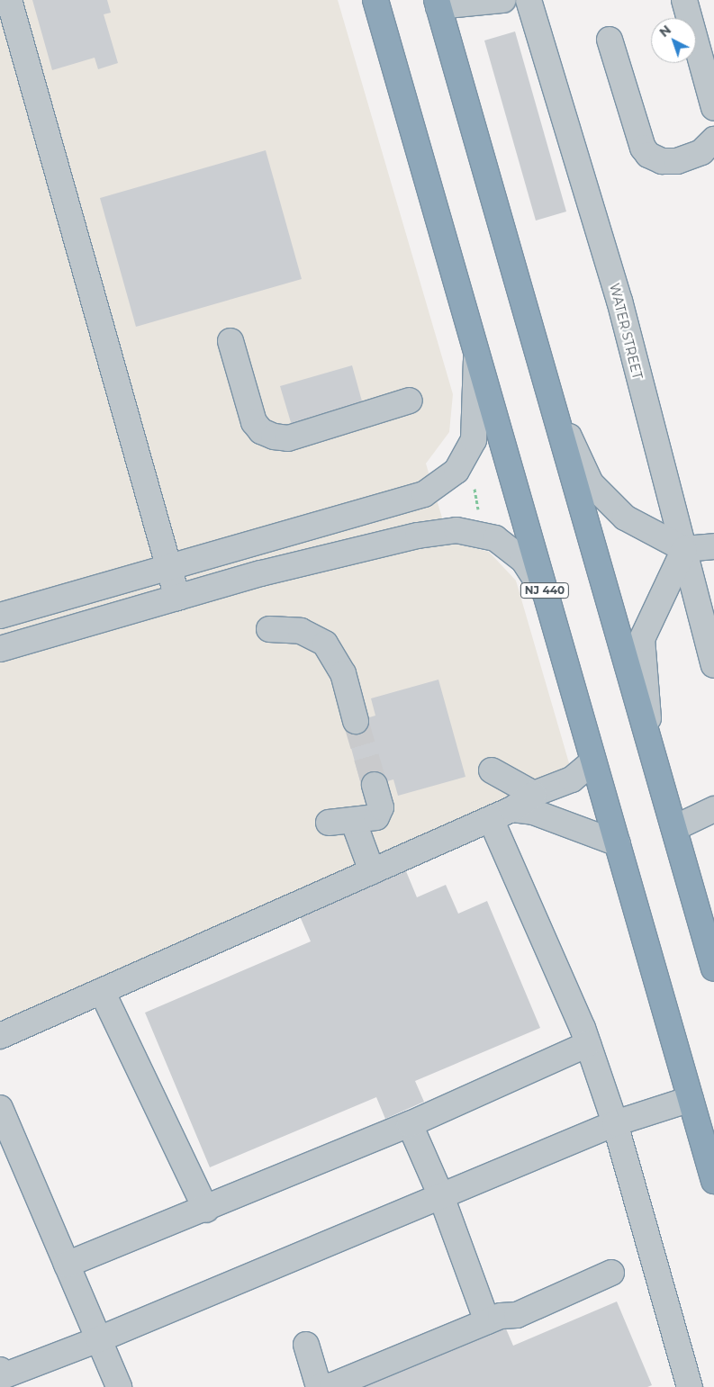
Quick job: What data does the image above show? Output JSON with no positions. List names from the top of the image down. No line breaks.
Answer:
{"streets":{"highway":["NJ 440"],"street":["WATER STREET"]},"north":"top left"}
